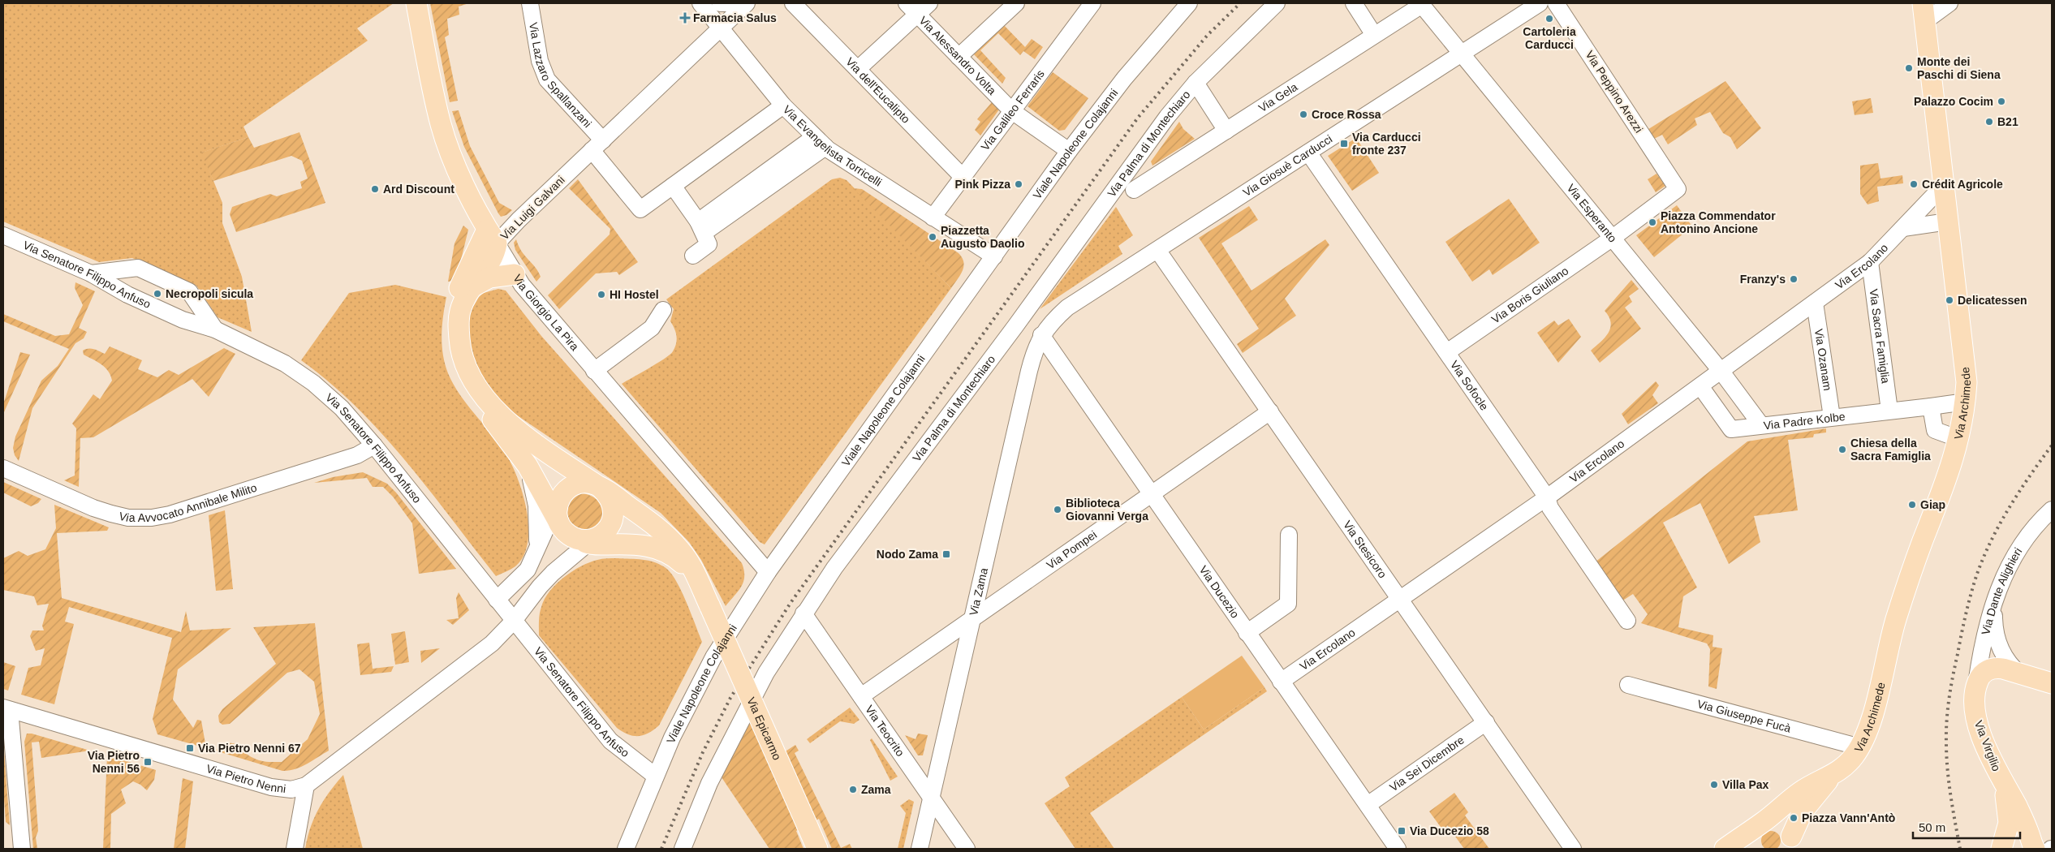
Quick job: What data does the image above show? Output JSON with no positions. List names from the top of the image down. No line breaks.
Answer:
{"streets":{"main road":["Via Luigi Galvani","Via Giorgio La Pira","Via Archimede","Via Epicarmo","Via Virgilio"],"street":["Via Alessandro Volta","Via Lazzaro Spallanzani","Via dell'Eucalipto","Via Peppino Arezzi","Via Gela","Via Galileo Ferraris","Viale Napoleone Colajanni","Via Palma di Montechiaro","Via Evangelista Torricelli","Via Giosuè Carducci","Via Esperanto","Via Ercolano","Via Senatore Filippo Anfuso","Via Boris Giuliano","Via Sacra Famiglia","Via Ozanam","Via Sofocle","Via Padre Kolbe","Via Avvocato Annibale Milito","Via Stesicoro","Via Pompei","Via Zama","Via Dante Alighieri","Via Ducezio","Via Giuseppe Fucà","Via Teocrito","Via Sei Dicembre","Via Pietro Nenni"]},"crossings":[["Via Alessandro Volta","Via Galileo Ferraris"],["Via Alessandro Volta","Viale Napoleone Colajanni"],["Via Lazzaro Spallanzani","Via Luigi Galvani"],["Via dell'Eucalipto","Via Galileo Ferraris"],["Via Peppino Arezzi","Via Boris Giuliano"],["Via Gela","Via Esperanto"],["Via Galileo Ferraris","Via Evangelista Torricelli"],["Viale Napoleone Colajanni","Via Evangelista Torricelli"],["Viale Napoleone Colajanni","Via Senatore Filippo Anfuso"],["Viale Napoleone Colajanni","Via Giorgio La Pira"],["Via Palma di Montechiaro","Via Teocrito"],["Via Evangelista Torricelli","Via Luigi Galvani"],["Via Giosuè Carducci","Via Esperanto"],["Via Giosuè Carducci","Via Sofocle"],["Via Giosuè Carducci","Via Stesicoro"],["Via Giosuè Carducci","Via Zama"],["Via Giosuè Carducci","Via Ducezio"],["Via Luigi Galvani","Via Giorgio La Pira"],["Via Luigi Galvani","Via Epicarmo"],["Via Esperanto","Via Ercolano"],["Via Esperanto","Via Boris Giuliano"],["Via Esperanto","Via Padre Kolbe"],["Via Ercolano","Via Sacra Famiglia"],["Via Ercolano","Via Ozanam"],["Via Ercolano","Via Sofocle"],["Via Ercolano","Via Archimede"],["Via Ercolano","Via Padre Kolbe"],["Via Ercolano","Via Stesicoro"],["Via Ercolano","Via Ducezio"],["Via Senatore Filippo Anfuso","Via Avvocato Annibale Milito"],["Via Senatore Filippo Anfuso","Via Pietro Nenni"],["Via Boris Giuliano","Via Sofocle"],["Via Sacra Famiglia","Via Padre Kolbe"],["Via Ozanam","Via Padre Kolbe"],["Via Archimede","Via Padre Kolbe"],["Via Archimede","Via Giuseppe Fucà"],["Via Stesicoro","Via Pompei"],["Via Stesicoro","Via Sei Dicembre"],["Via Pompei","Via Zama"],["Via Pompei","Via Ducezio"],["Via Pompei","Via Teocrito"],["Via Zama","Via Ducezio"],["Via Zama","Via Teocrito"],["Via Dante Alighieri","Via Virgilio"],["Via Ducezio","Via Sei Dicembre"]],"places":{"health":["Farmacia Salus"],"other":["Cartoleria Carducci","Monte dei Paschi di Siena","Palazzo Cocim","Croce Rossa","B21","Pink Pizza","Crédit Agricole","Ard Discount","Piazza Commendator Antonino Ancione","Piazzetta Augusto Daolio","Franzy's","Necropoli sicula","HI Hostel","Delicatessen","Chiesa della Sacra Famiglia","Giap","Biblioteca Giovanni Verga","Villa Pax","Zama","Piazza Vann'Antò"],"transit":["Via Carducci fronte 237","Nodo Zama","Via Pietro Nenni 67","Via Pietro Nenni 56","Via Ducezio 58"]},"scale_bar":"50 m"}
